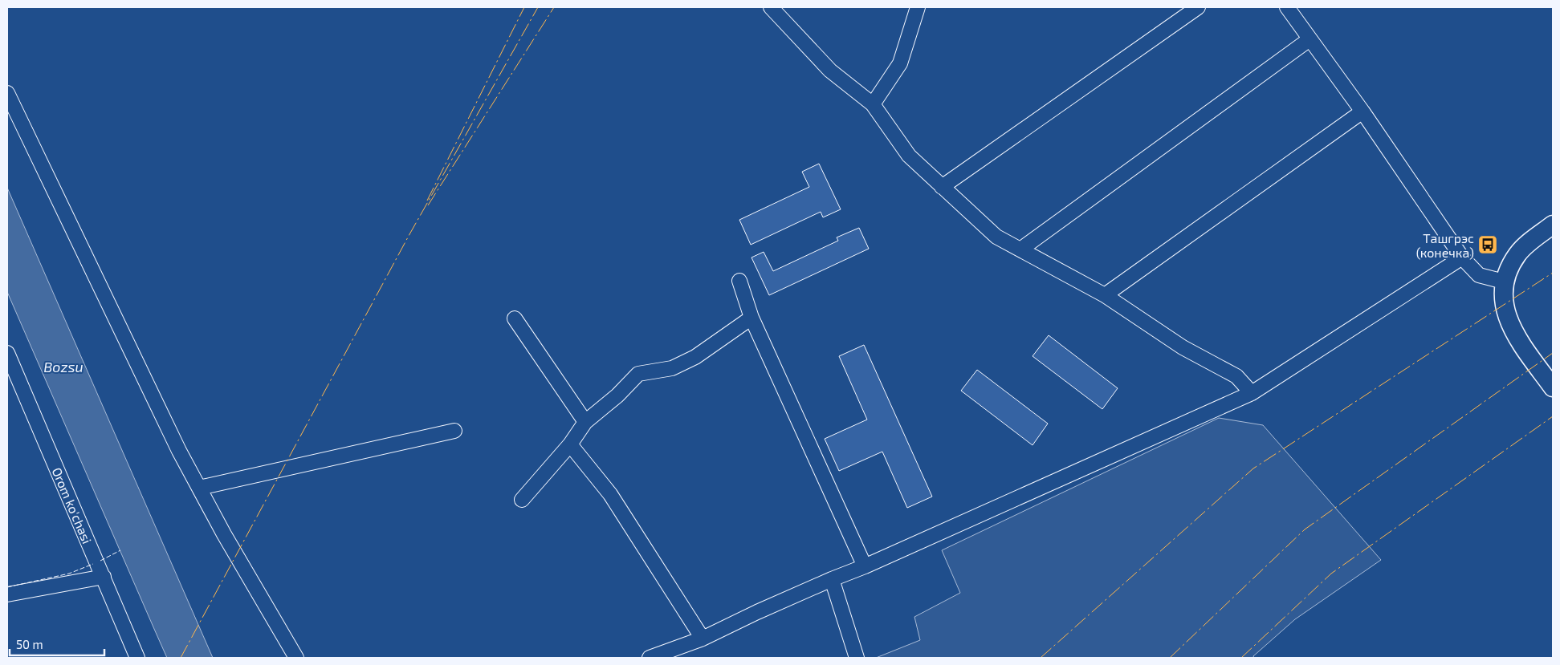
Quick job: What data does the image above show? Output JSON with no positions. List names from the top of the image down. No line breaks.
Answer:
{"streets":{"street":["Orom ko'chasi"]},"water":["Bozsu"],"places":{"bus stop":["Ташгрэс (конечка)"]},"scale_bar":"50 m"}
